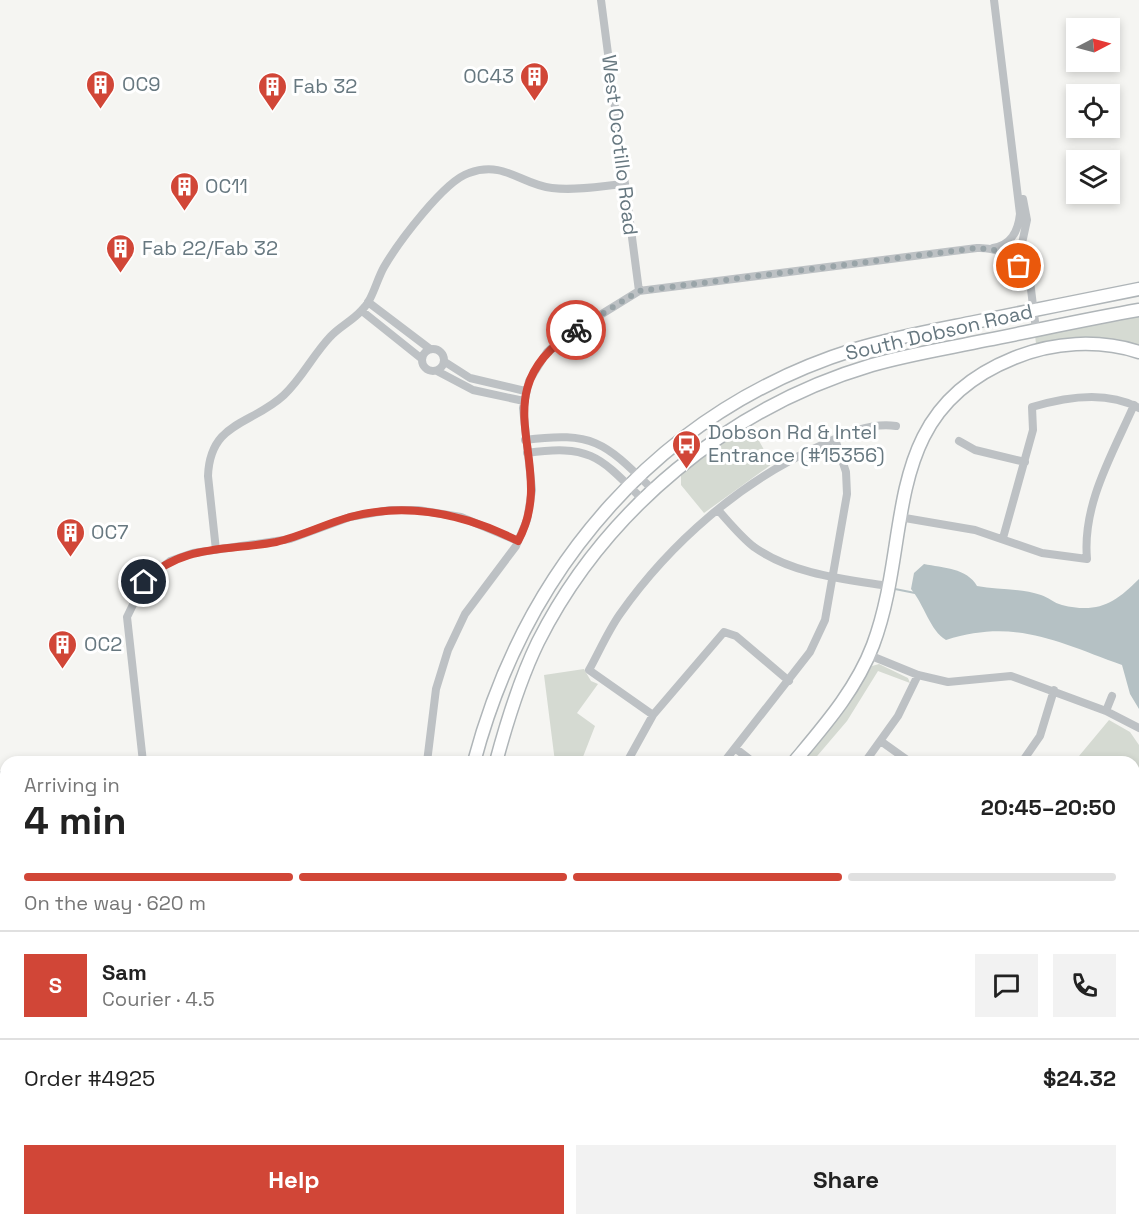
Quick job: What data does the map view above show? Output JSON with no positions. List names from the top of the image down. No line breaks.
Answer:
{"streets":{"main road":["South Dobson Road"],"street":["West Ocotillo Road"]},"places":{"building":["OC43","OC9","Fab 32","OC11","Fab 22/Fab 32","OC7","OC2"],"bus stop":["Dobson Rd & Intel Entrance (#15356)"]},"north":"right","page":{"heading":["4 min","Arriving in","20:45–20:50"],"panel":["Sam","Courier · 4.5","Order #4925","$24.32"],"bar":"On the way · 620 m","round":"S","buttons":["Help","Share"]}}
